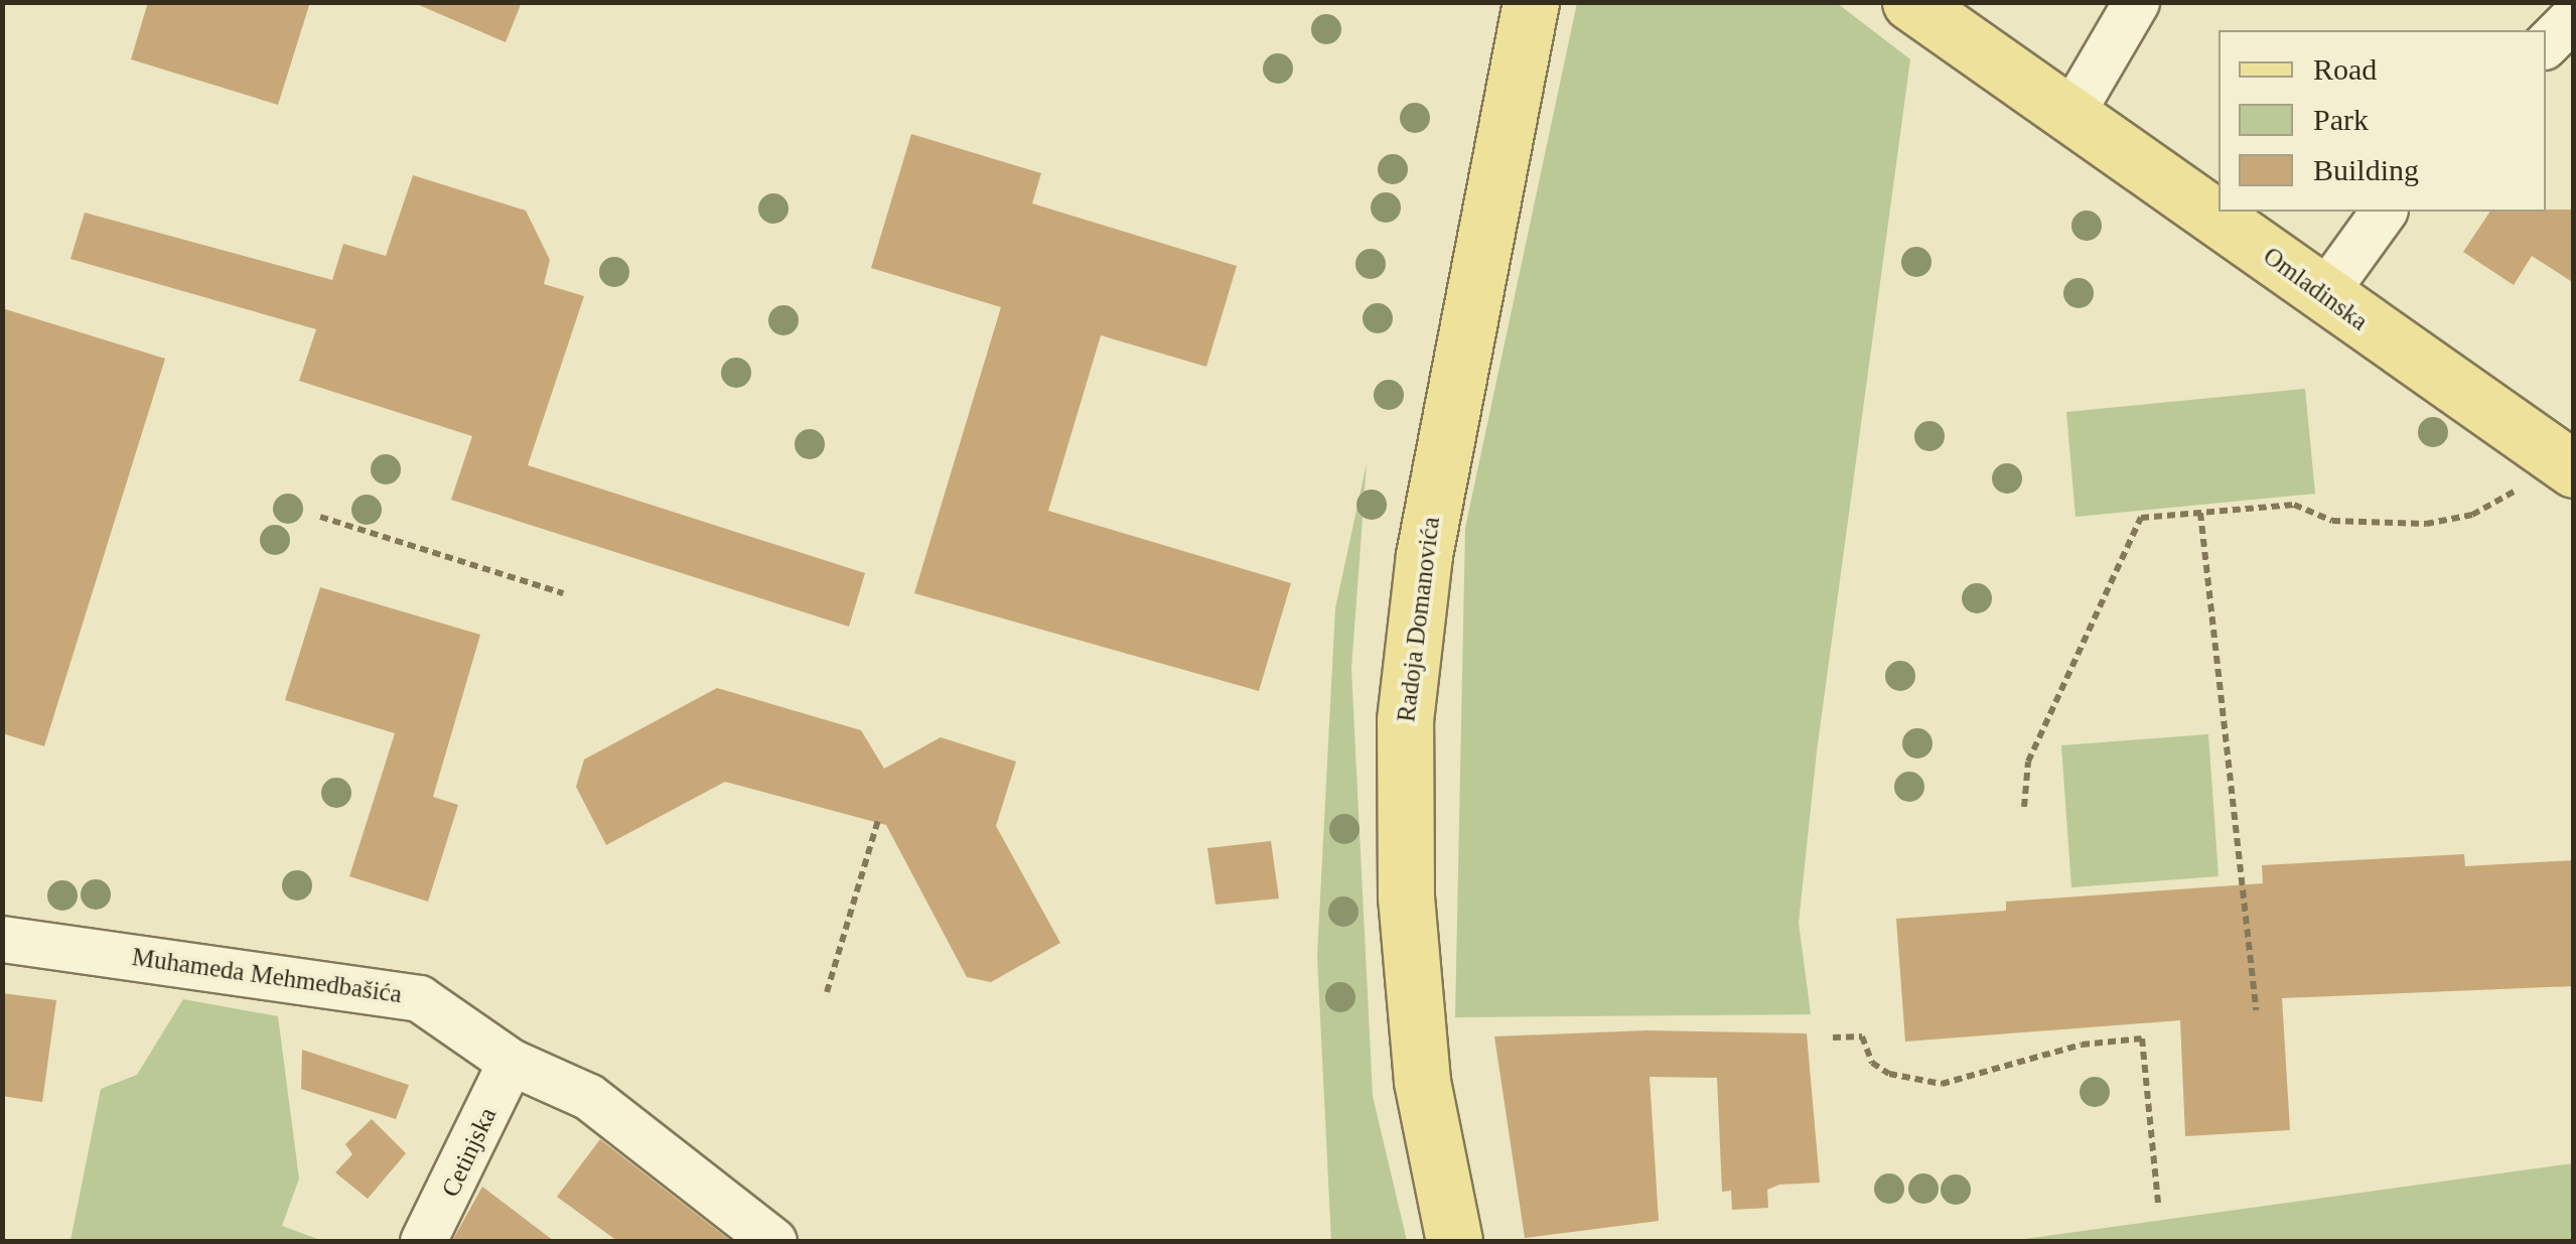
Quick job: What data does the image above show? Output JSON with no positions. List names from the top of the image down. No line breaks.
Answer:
{"streets":{"main road":["Omladinska","Radoja Domanovića"],"street":["Muhameda Mehmedbašića","Cetinjska"]},"crossings":[["Muhameda Mehmedbašića","Cetinjska"]],"legend":["Road","Park","Building"]}
